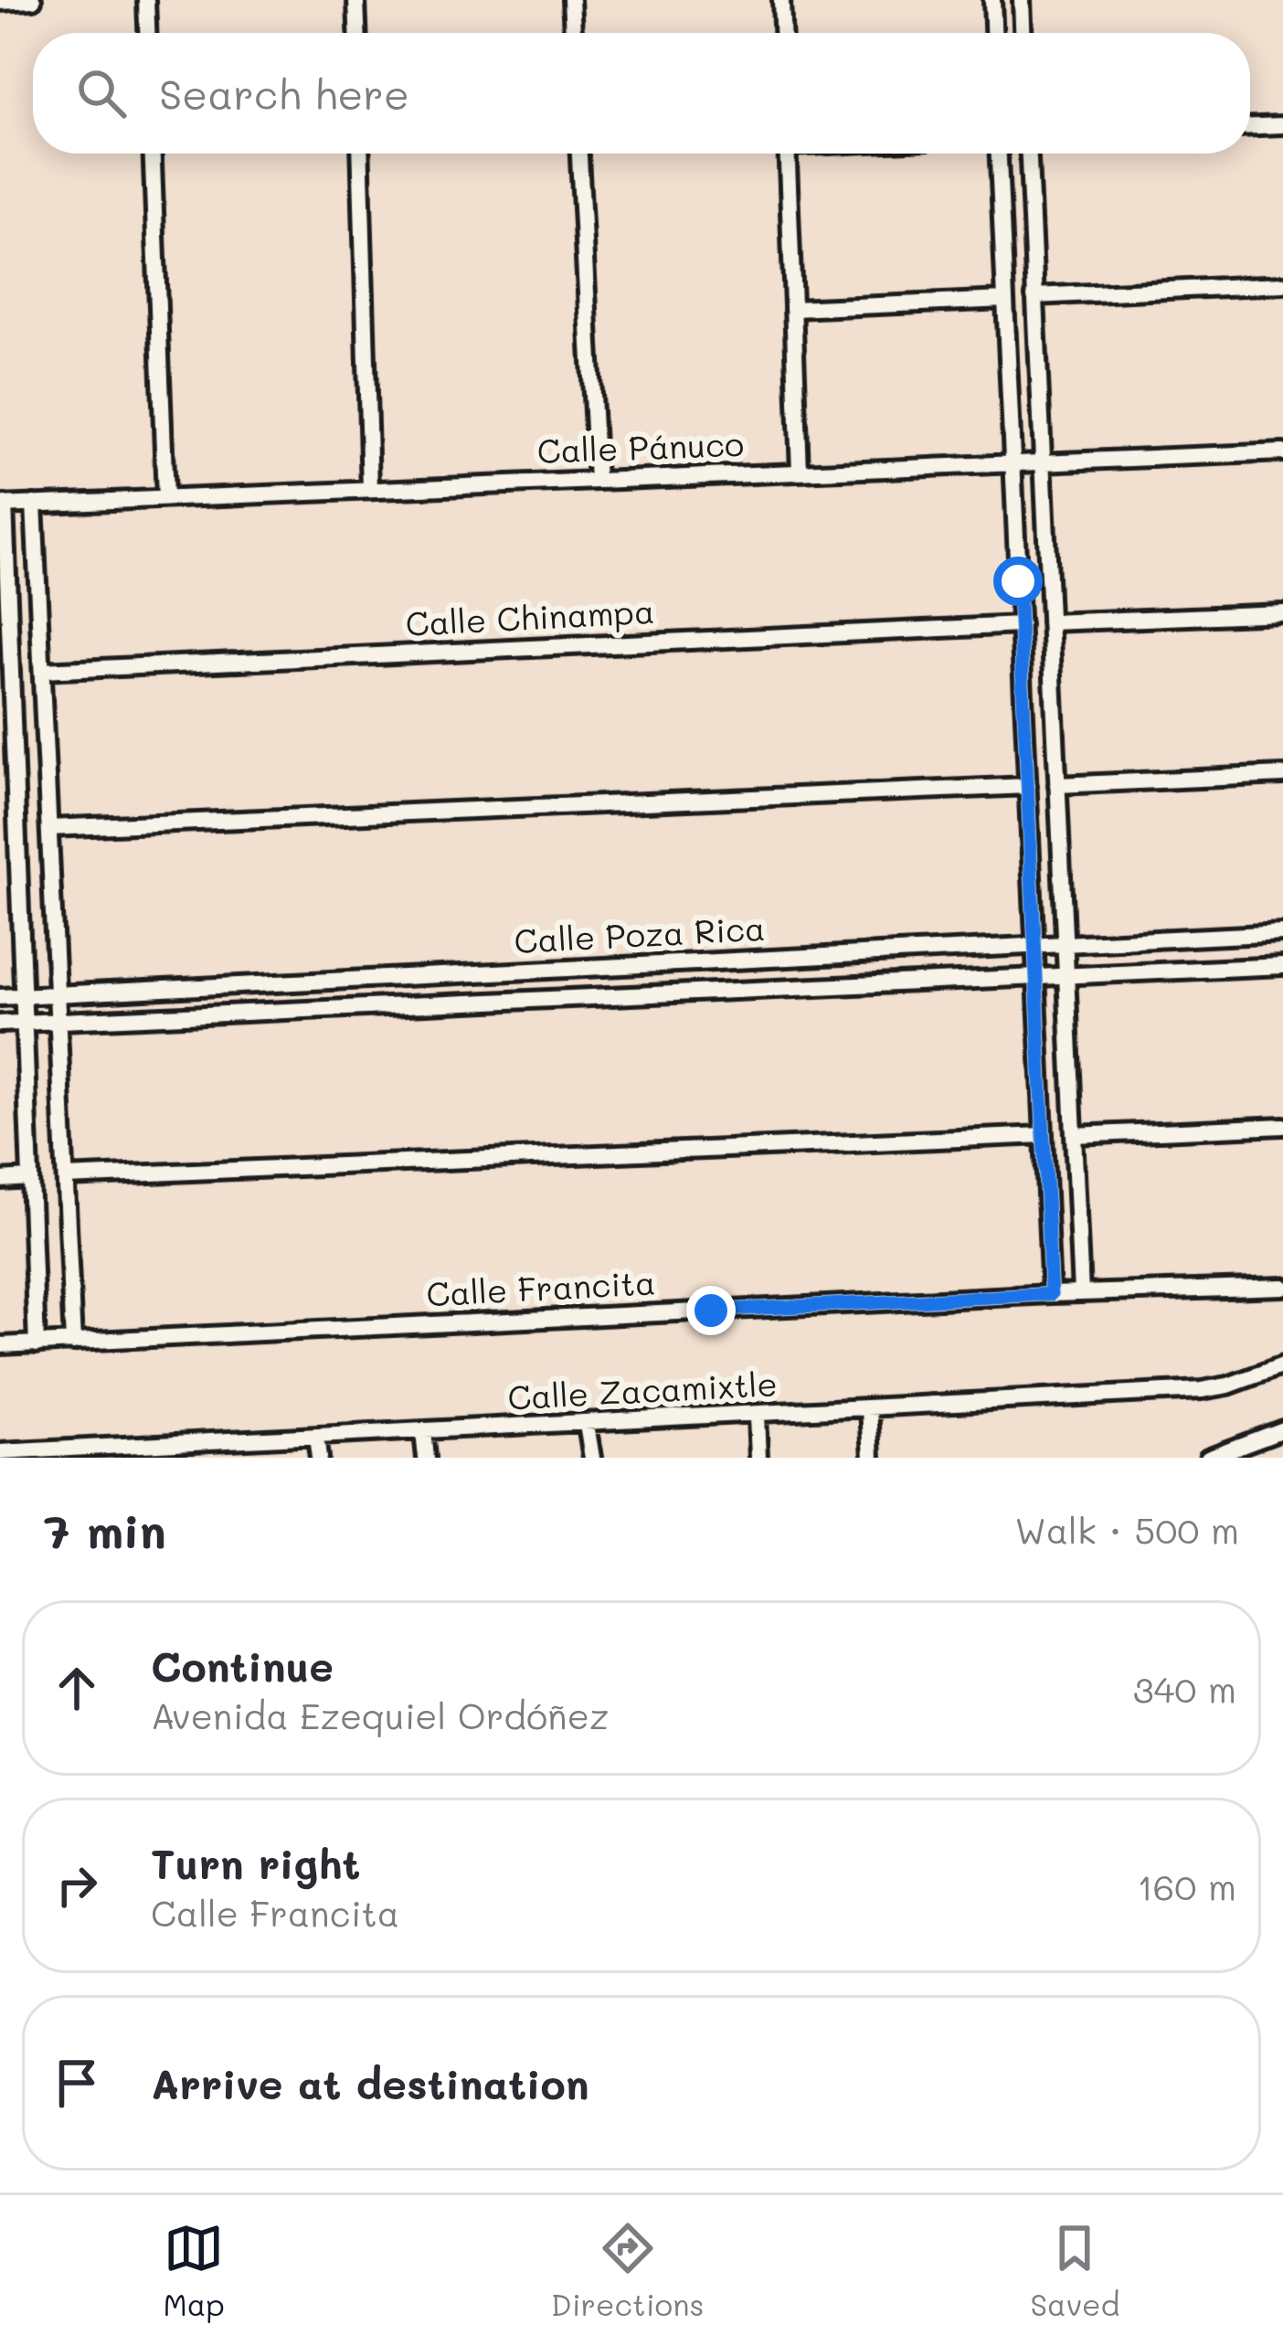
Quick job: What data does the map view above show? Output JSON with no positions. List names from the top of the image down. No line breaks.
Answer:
{"streets":{"street":["Calle Pánuco","Calle Chinampa","Calle Poza Rica","Calle Francita","Calle Zacamixtle"]},"page":{"search":"Search here","heading":["7 min","Walk · 500 m"],"list":[["Continue","Avenida Ezequiel Ordóñez","340 m"],["Turn right","Calle Francita","160 m"],"Arrive at destination"],"nav":["Map","Directions","Saved"]}}
